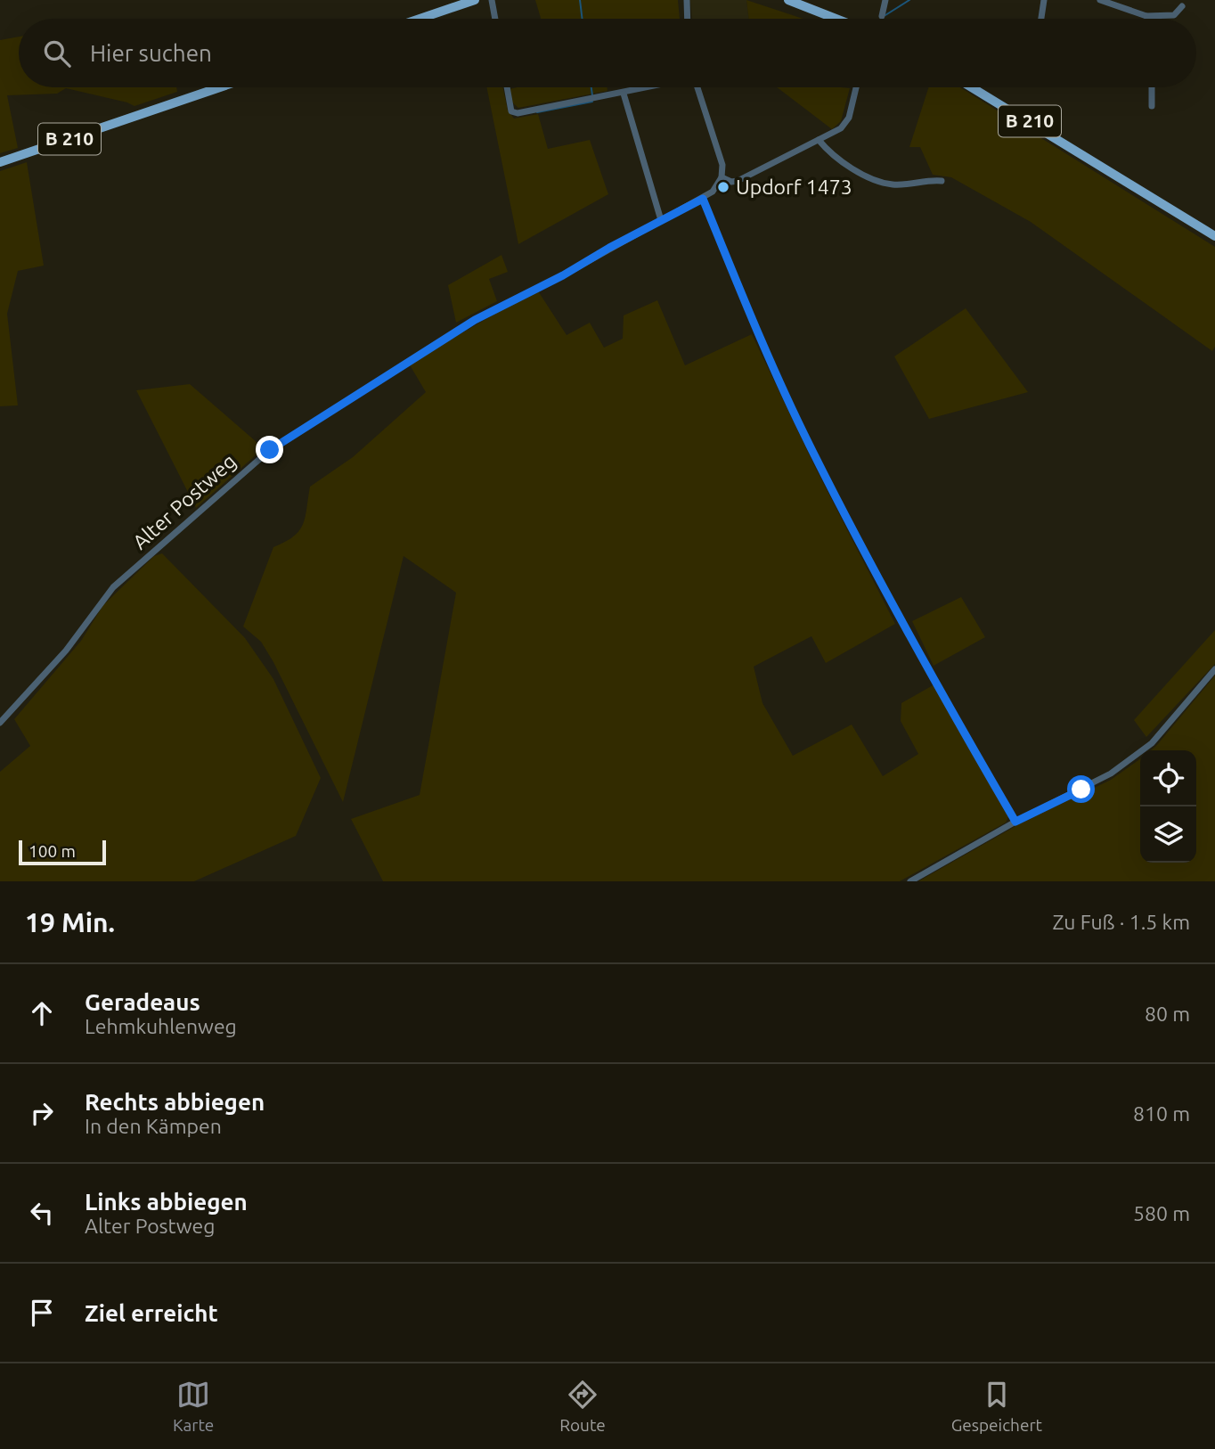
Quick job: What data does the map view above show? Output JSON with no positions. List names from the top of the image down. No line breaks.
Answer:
{"streets":{"main road":["B 210"],"street":["Alter Postweg"]},"places":["Updorf 1473"],"scale_bar":"100 m","page":{"search":"Hier suchen","scale":"100 m","heading":["19 Min.","Zu Fuß · 1.5 km"],"list":[["Geradeaus","Lehmkuhlenweg","80 m"],["Rechts abbiegen","In den Kämpen","810 m"],["Links abbiegen","Alter Postweg","580 m"],"Ziel erreicht"],"nav":["Karte","Route","Gespeichert"]}}
